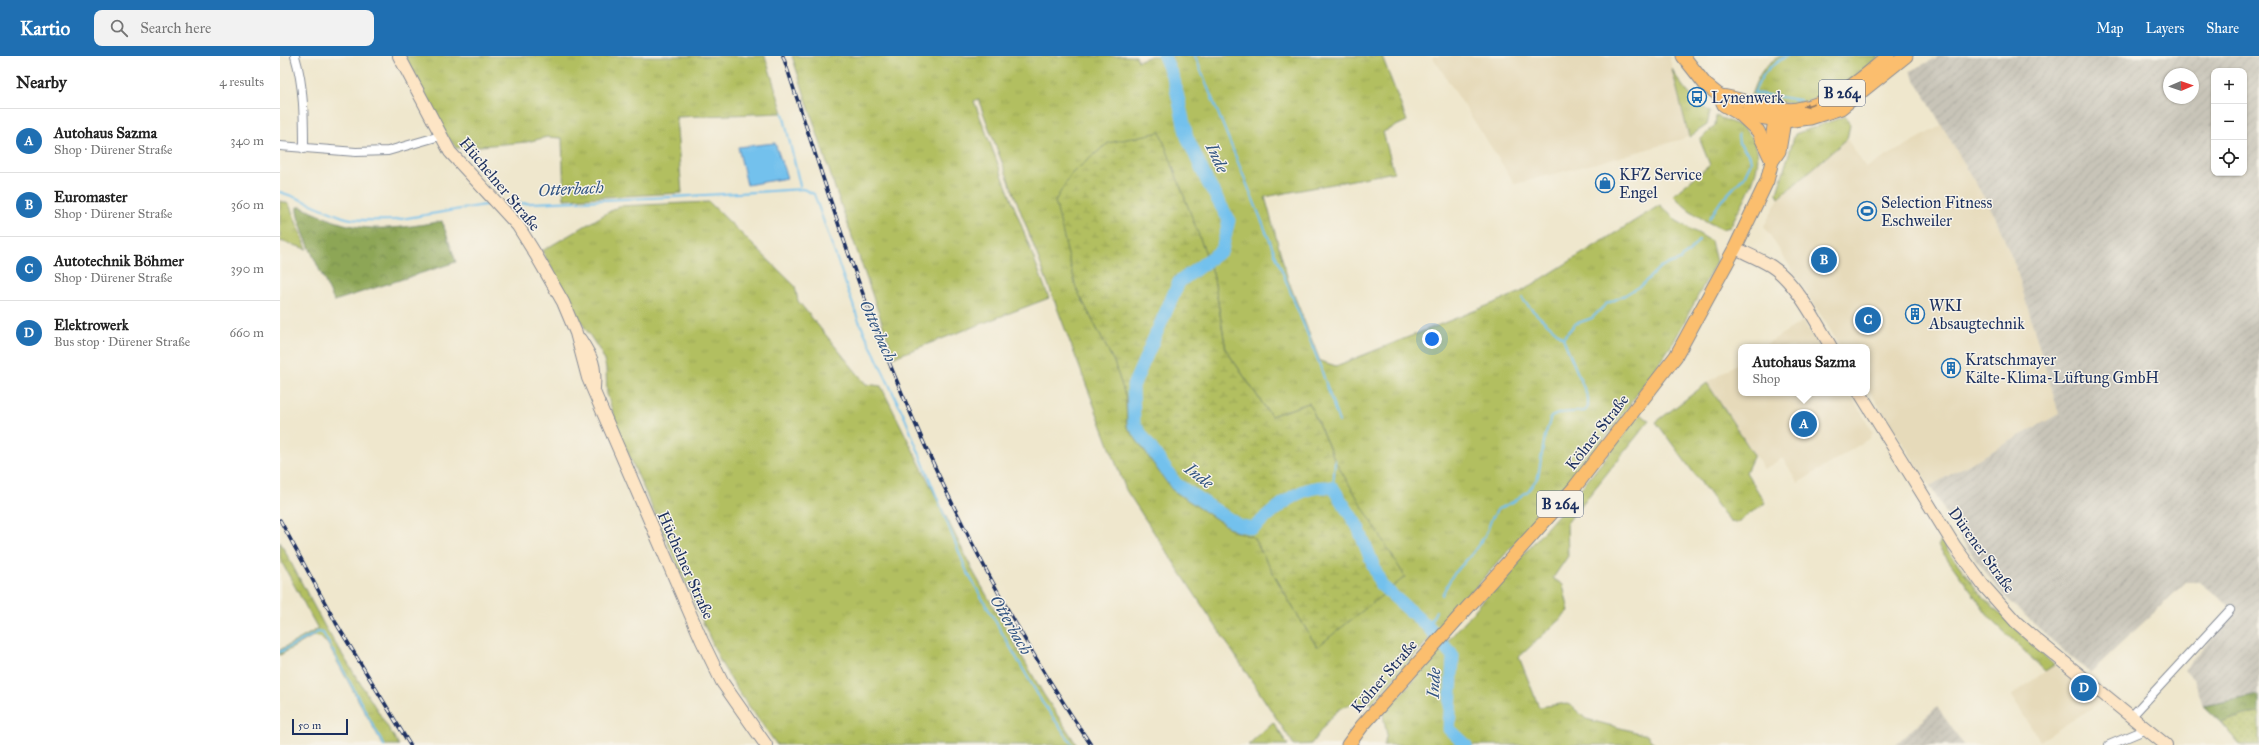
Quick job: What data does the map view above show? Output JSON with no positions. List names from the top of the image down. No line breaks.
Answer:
{"streets":{"main road":["B 264","Kölner Straße"],"street":["Hüchelner Straße","Dürener Straße"]},"crossings":[["B 264","Kölner Straße"]],"water":["Inde","Otterbach"],"places":{"bus stop":["Lynenwerk"],"shop":["KFZ Service Engel"],"sports":["Selection Fitness Eschweiler"],"building":["WKI Absaugtechnik","Kratschmayer Kälte-Klima-Lüftung GmbH"]},"scale_bar":"50 m","north":"right","page":{"header":"Kartio","search":"Search here","nav":["Map","Layers","Share"],"heading":["Nearby","4 results"],"map_buttons":["+","−"],"list":[{"mark":"A","name":"Autohaus Sazma","note":"Shop · Dürener Straße","value":"340 m"},{"mark":"B","name":"Euromaster","note":"Shop · Dürener Straße","value":"360 m"},{"mark":"C","name":"Autotechnik Böhmer","note":"Shop · Dürener Straße","value":"390 m"},{"mark":"D","name":"Elektrowerk","note":"Bus stop · Dürener Straße","value":"660 m"}],"pins":["B","C","A","D"],"popup":["Autohaus Sazma","Shop"],"scale":"50 m"}}
